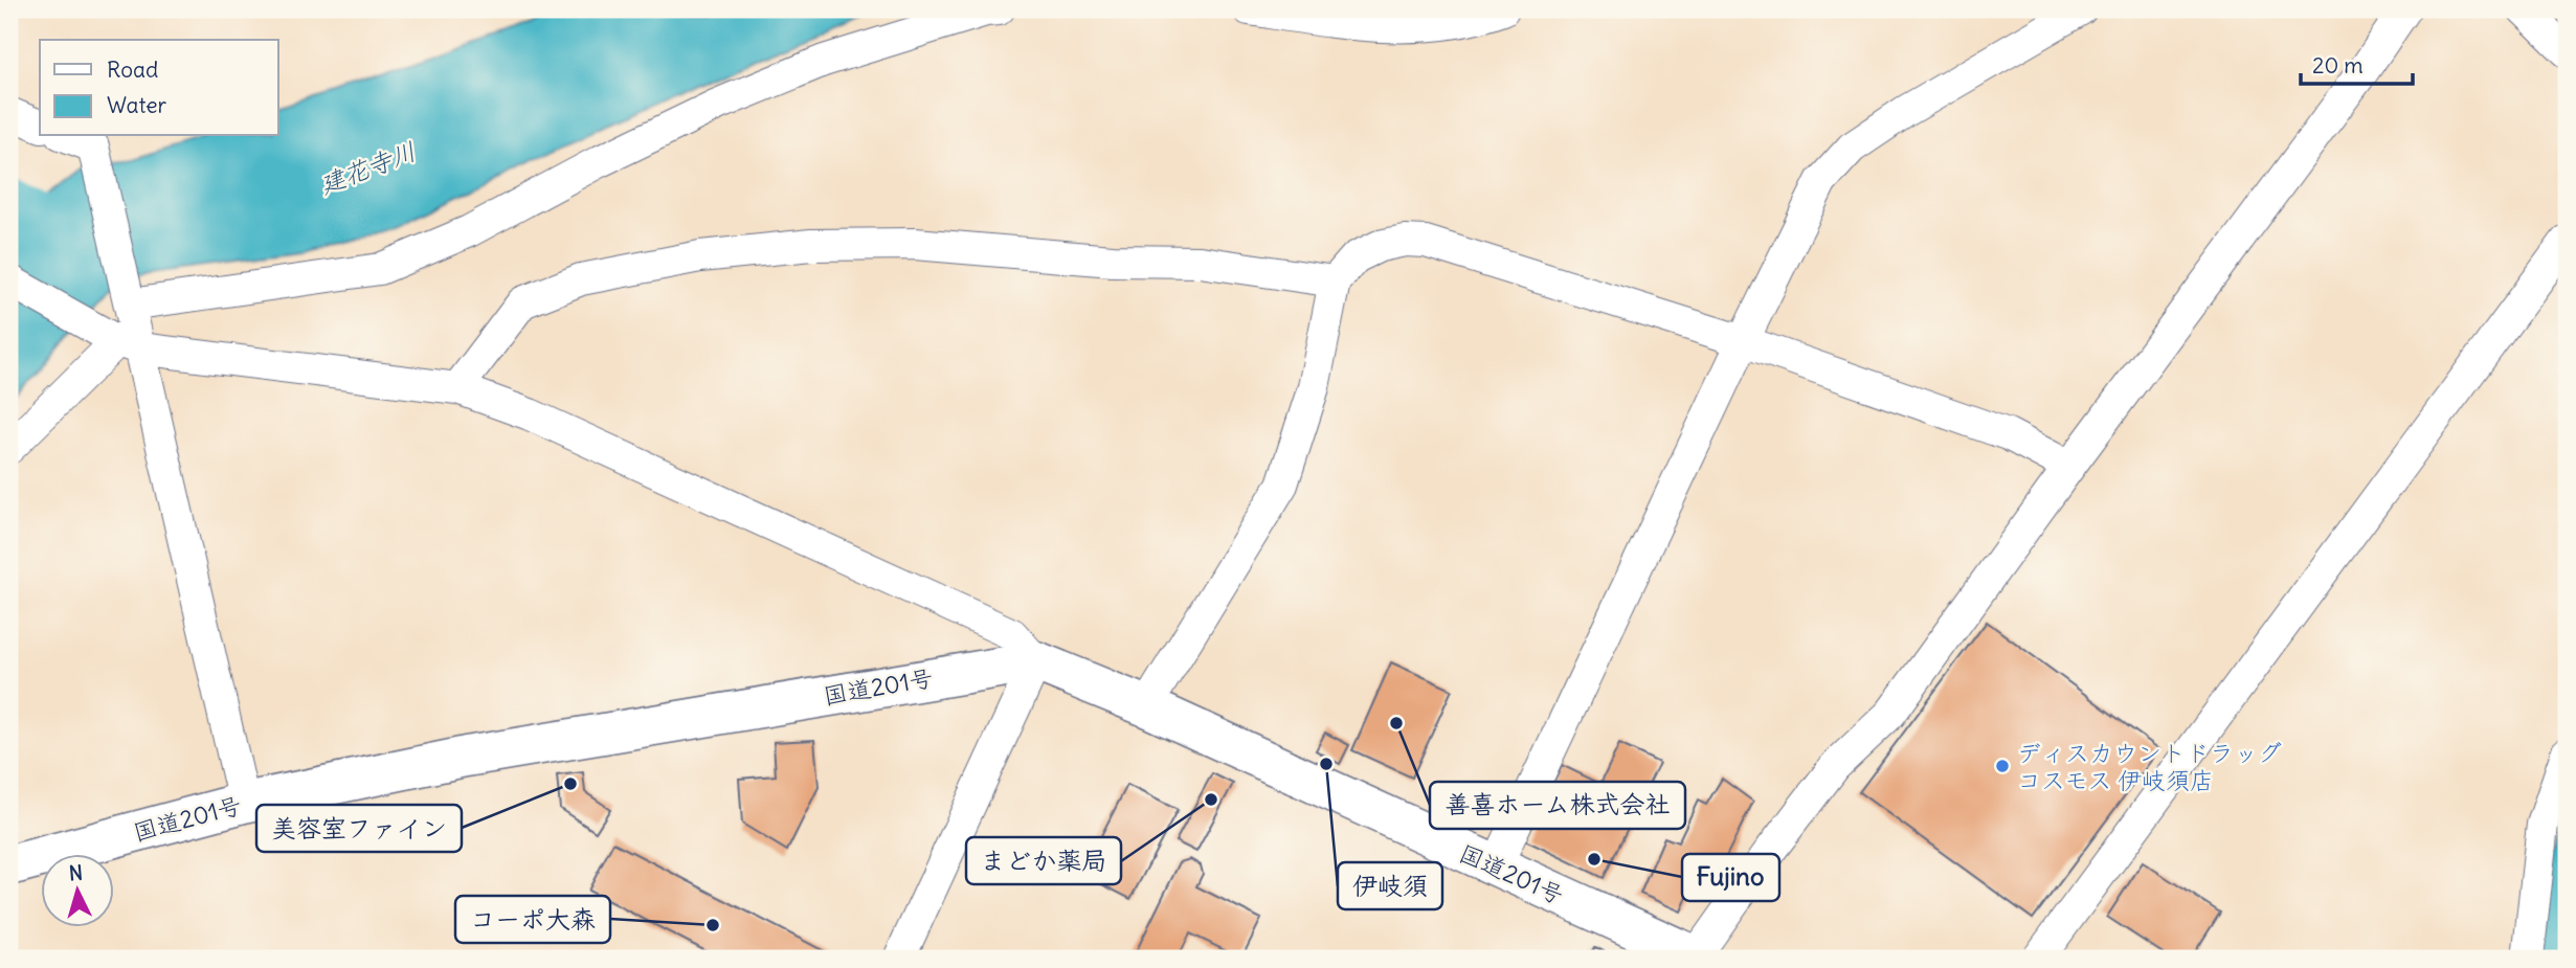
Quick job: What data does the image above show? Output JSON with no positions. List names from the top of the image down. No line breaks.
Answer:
{"streets":{"highway":["国道201号"]},"water":["建花寺川"],"places":["善喜ホーム株式会社","伊岐須","ディスカウントドラッグ コスモス 伊岐須店","美容室ファイン","まどか薬局","Fujino","コーポ大森"],"legend":["Road","Water"],"scale_bar":"20 m","north":"top"}
